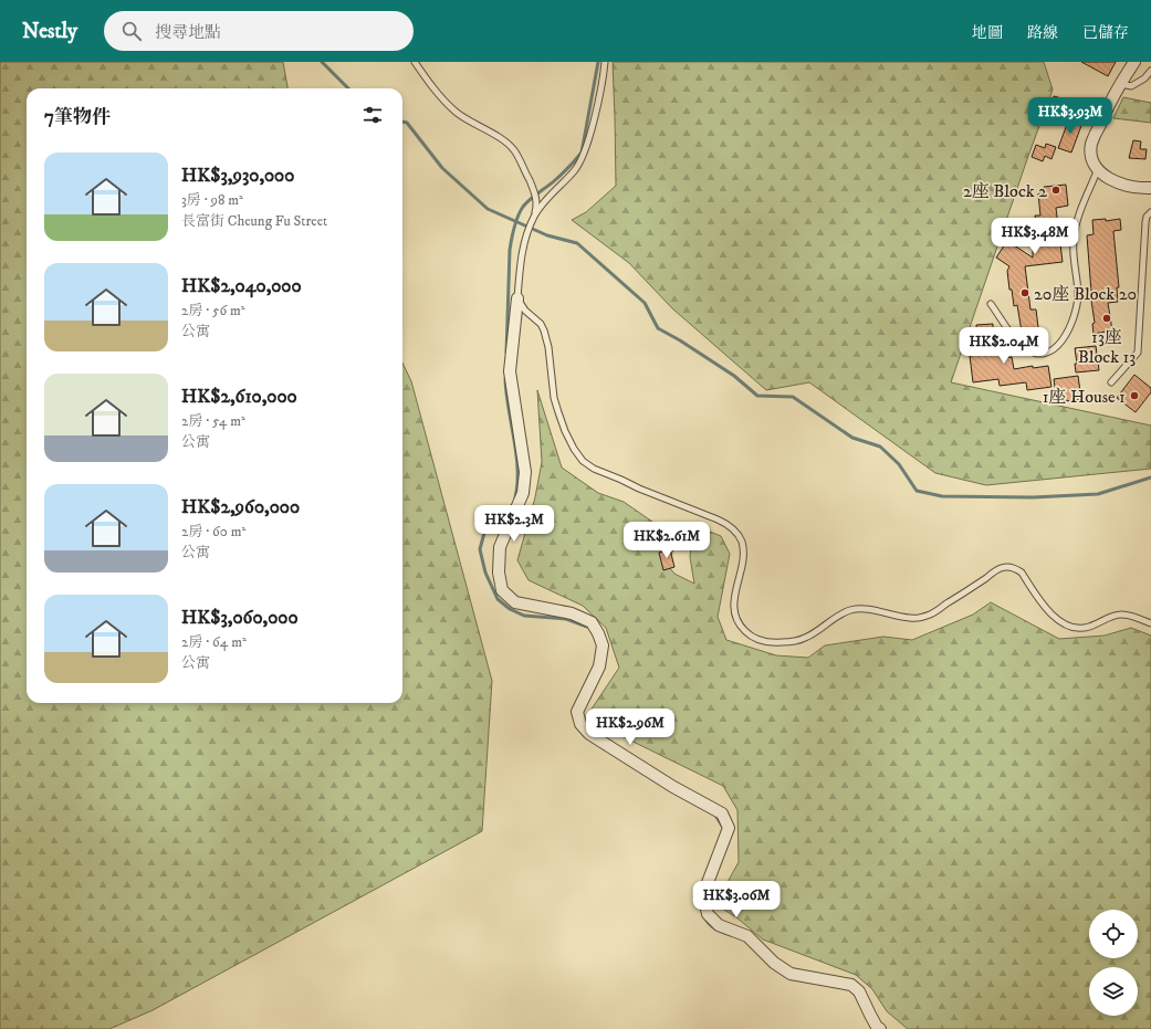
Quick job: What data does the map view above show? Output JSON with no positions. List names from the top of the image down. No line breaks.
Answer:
{"places":["2座 Block 2","20座 Block 20","13座 Block 13","1座 House 1"],"page":{"header":"Nestly","search":"搜尋地點","nav":["地圖","路線","已儲存"],"heading":"7筆物件","price":["HK$3.93M","HK$3.48M","HK$2.04M","HK$2.3M","HK$2.61M","HK$2.96M","HK$3.06M"],"list":[{"name":"HK$3,930,000","note":"3房 · 98 m² · 長富街 Cheung Fu Street"},{"name":"HK$2,040,000","note":"2房 · 56 m² · 公寓"},{"name":"HK$2,610,000","note":"2房 · 54 m² · 公寓"},{"name":"HK$2,960,000","note":"2房 · 60 m² · 公寓"},{"name":"HK$3,060,000","note":"2房 · 64 m² · 公寓"}]}}
